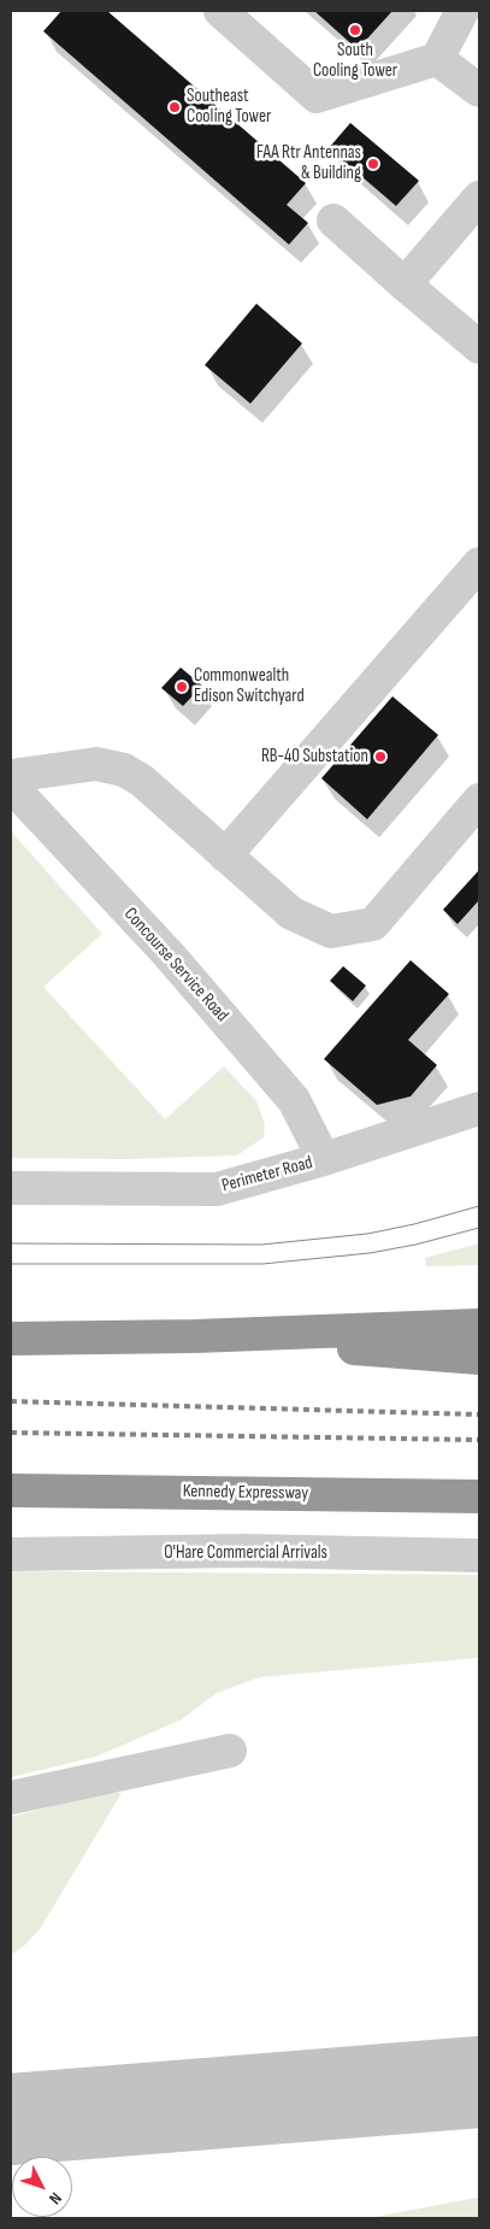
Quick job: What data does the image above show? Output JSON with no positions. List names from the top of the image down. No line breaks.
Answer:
{"streets":{"highway":["Kennedy Expressway"],"lane":["Concourse Service Road","Perimeter Road","O'Hare Commercial Arrivals"]},"crossings":[["Concourse Service Road","Perimeter Road"]],"places":["South Cooling Tower","Southeast Cooling Tower","FAA Rtr Antennas & Building","Commonwealth Edison Switchyard","RB-40 Substation"],"north":"bottom right"}
